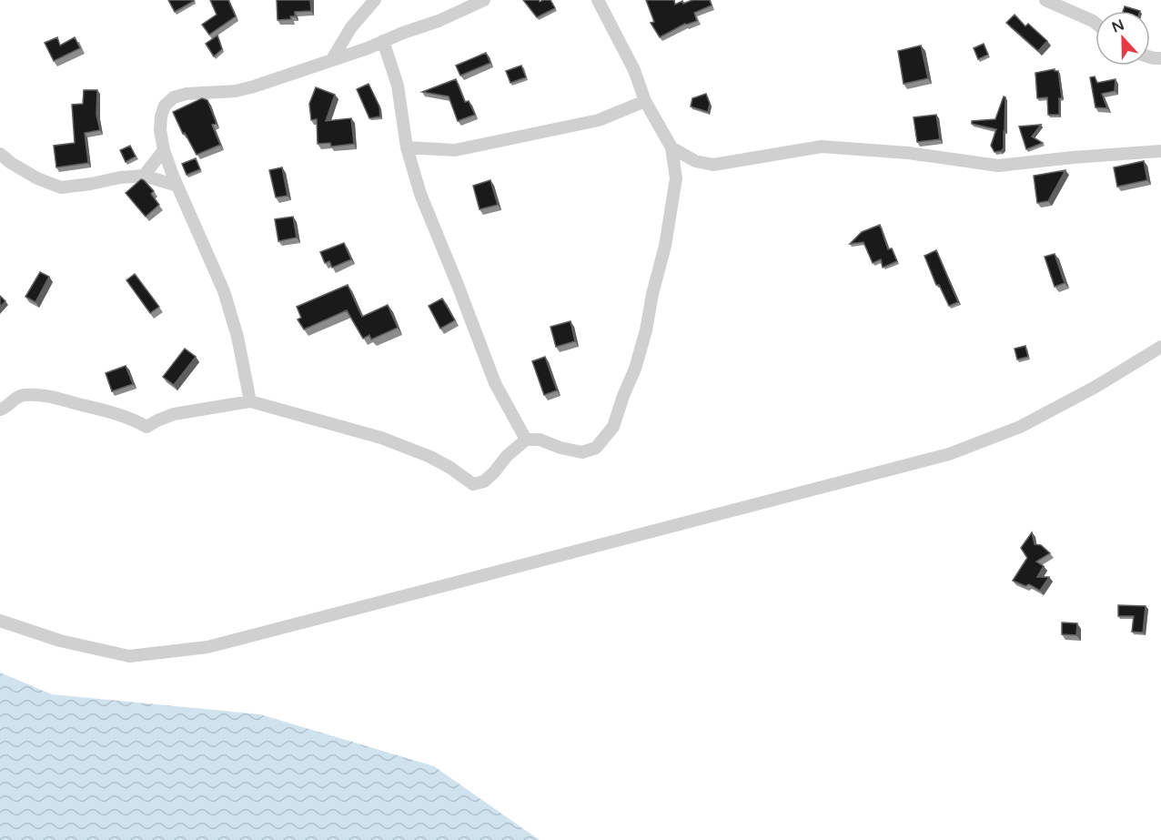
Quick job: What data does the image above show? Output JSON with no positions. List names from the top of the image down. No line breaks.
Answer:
{"north":"top"}
